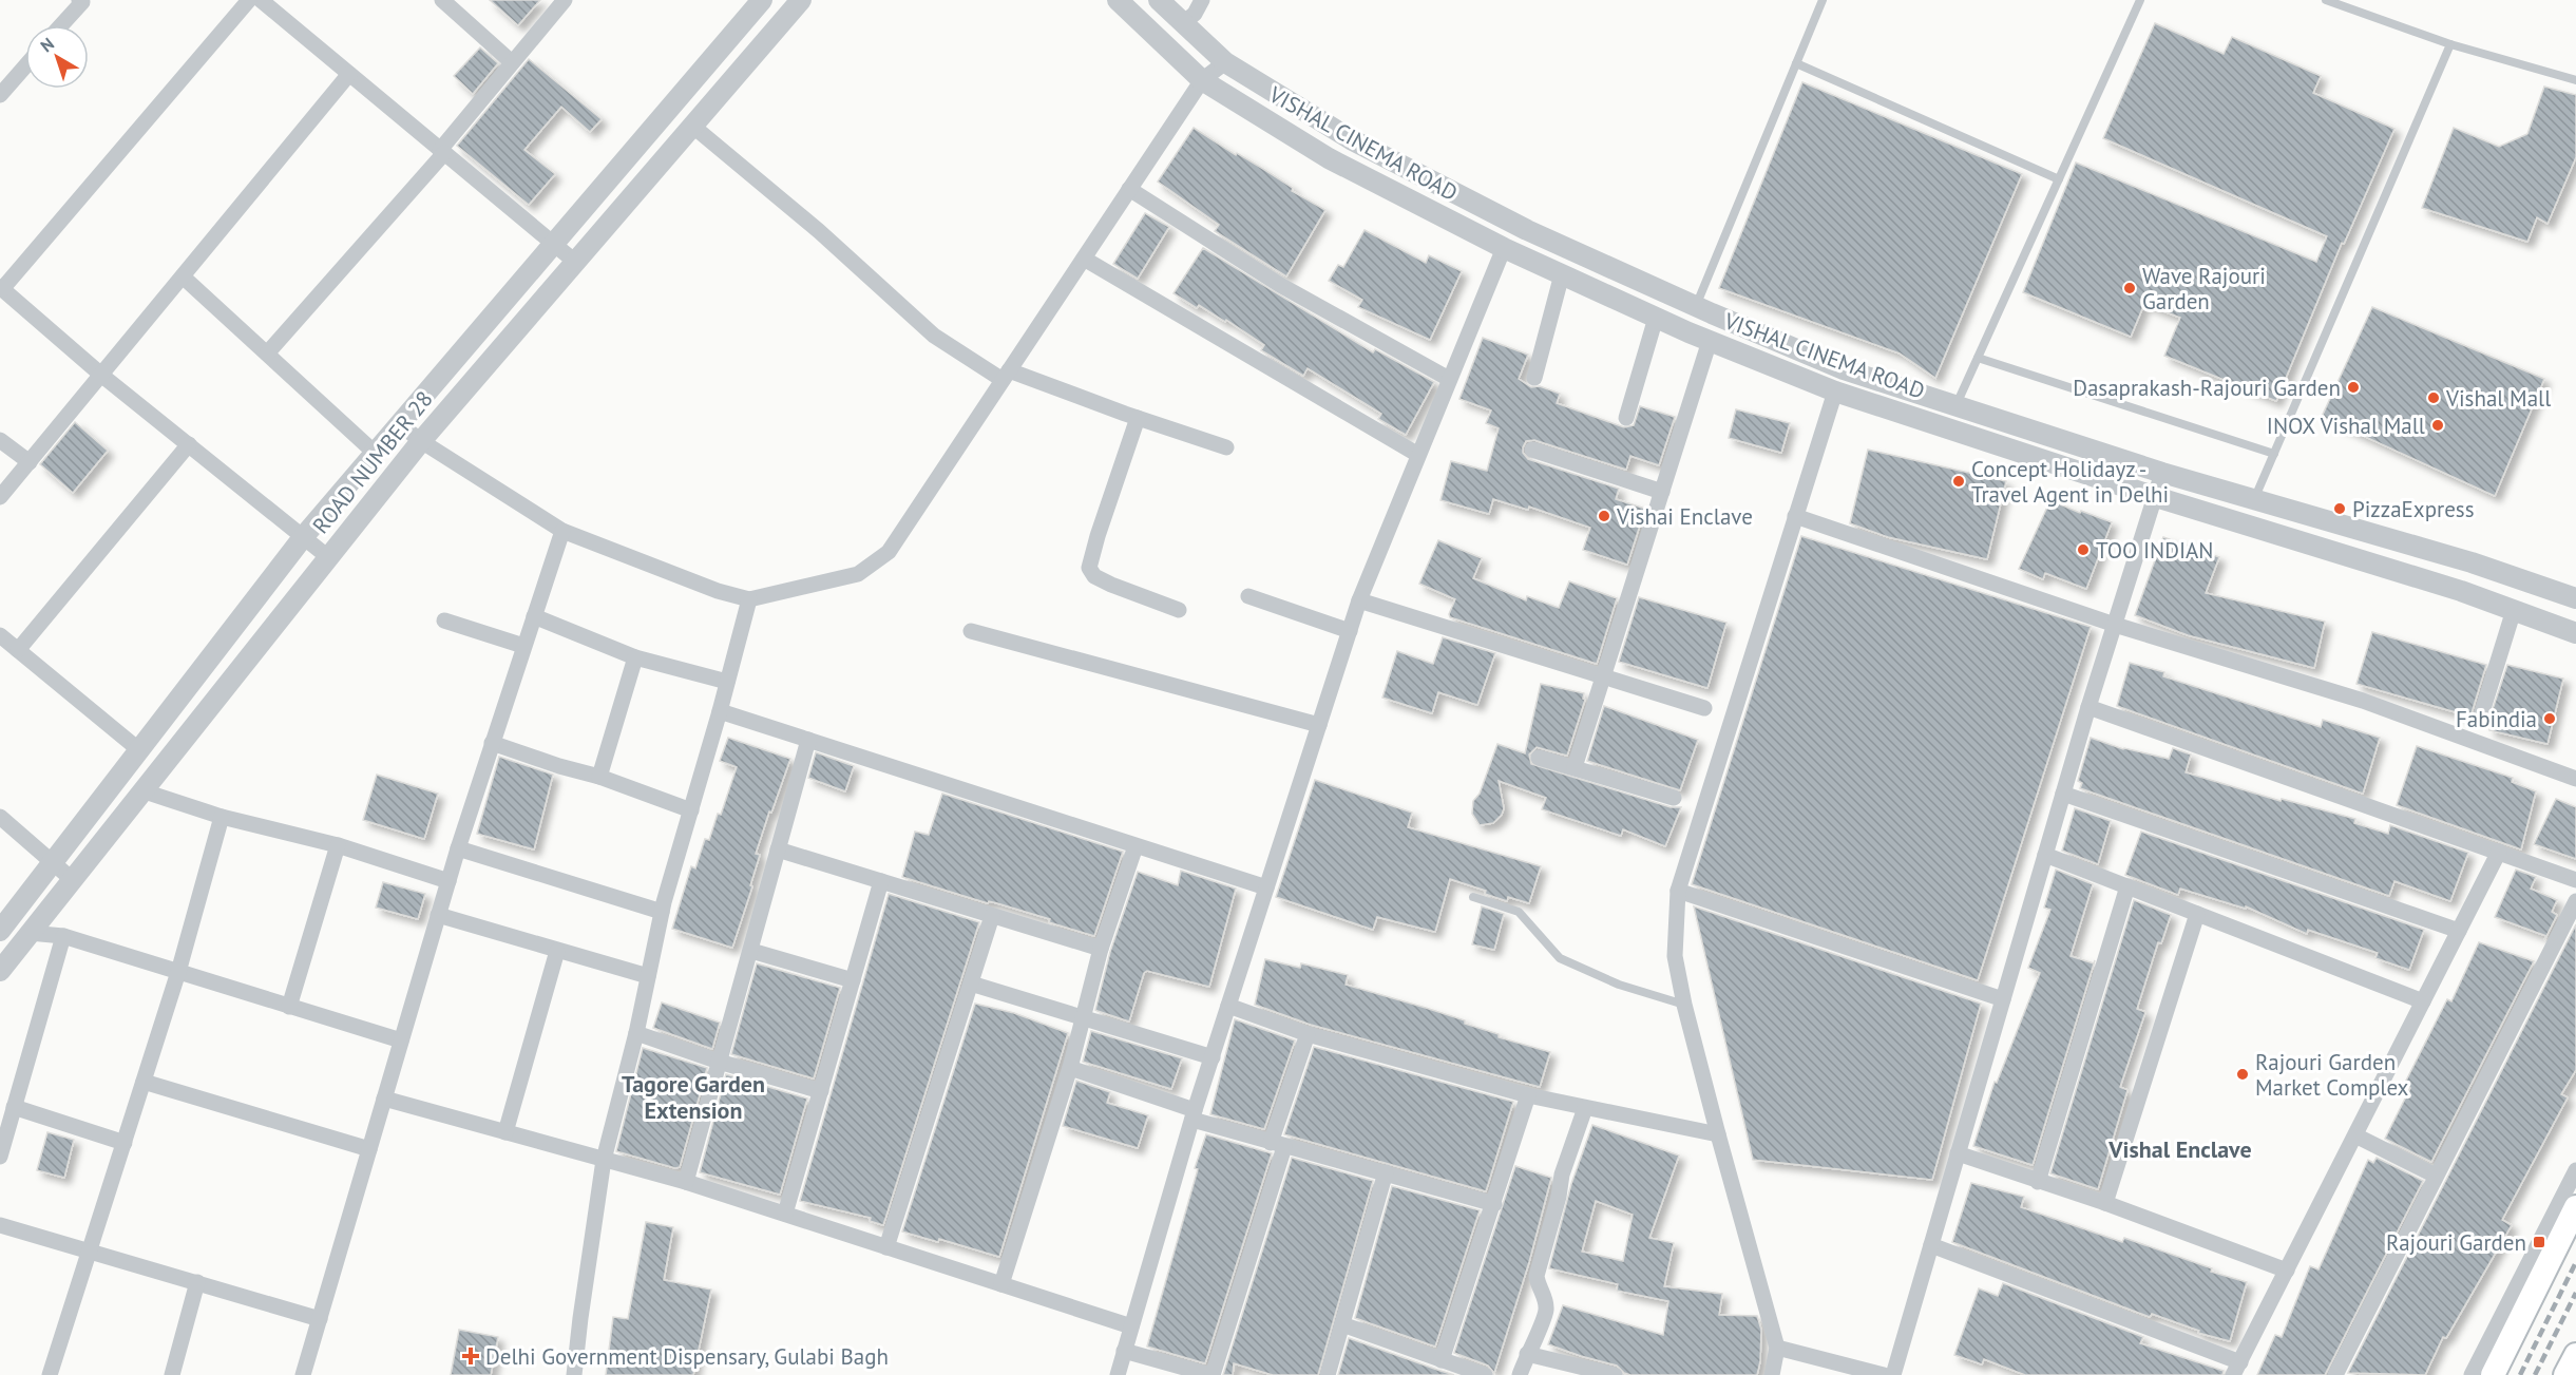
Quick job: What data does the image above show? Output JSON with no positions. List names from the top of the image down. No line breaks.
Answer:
{"streets":{"street":["VISHAL CINEMA ROAD","ROAD NUMBER 28"]},"districts":["Tagore Garden Extension","Vishal Enclave"],"places":{"other":["Wave Rajouri Garden","Dasaprakash-Rajouri Garden","Vishal Mall","INOX Vishal Mall","Concept Holidayz - Travel Agent in Delhi","PizzaExpress","Vishai Enclave","TOO INDIAN","Fabindia","Rajouri Garden Market Complex"],"transit":["Rajouri Garden"],"health":["Delhi Government Dispensary, Gulabi Bagh"]},"north":"top left"}
